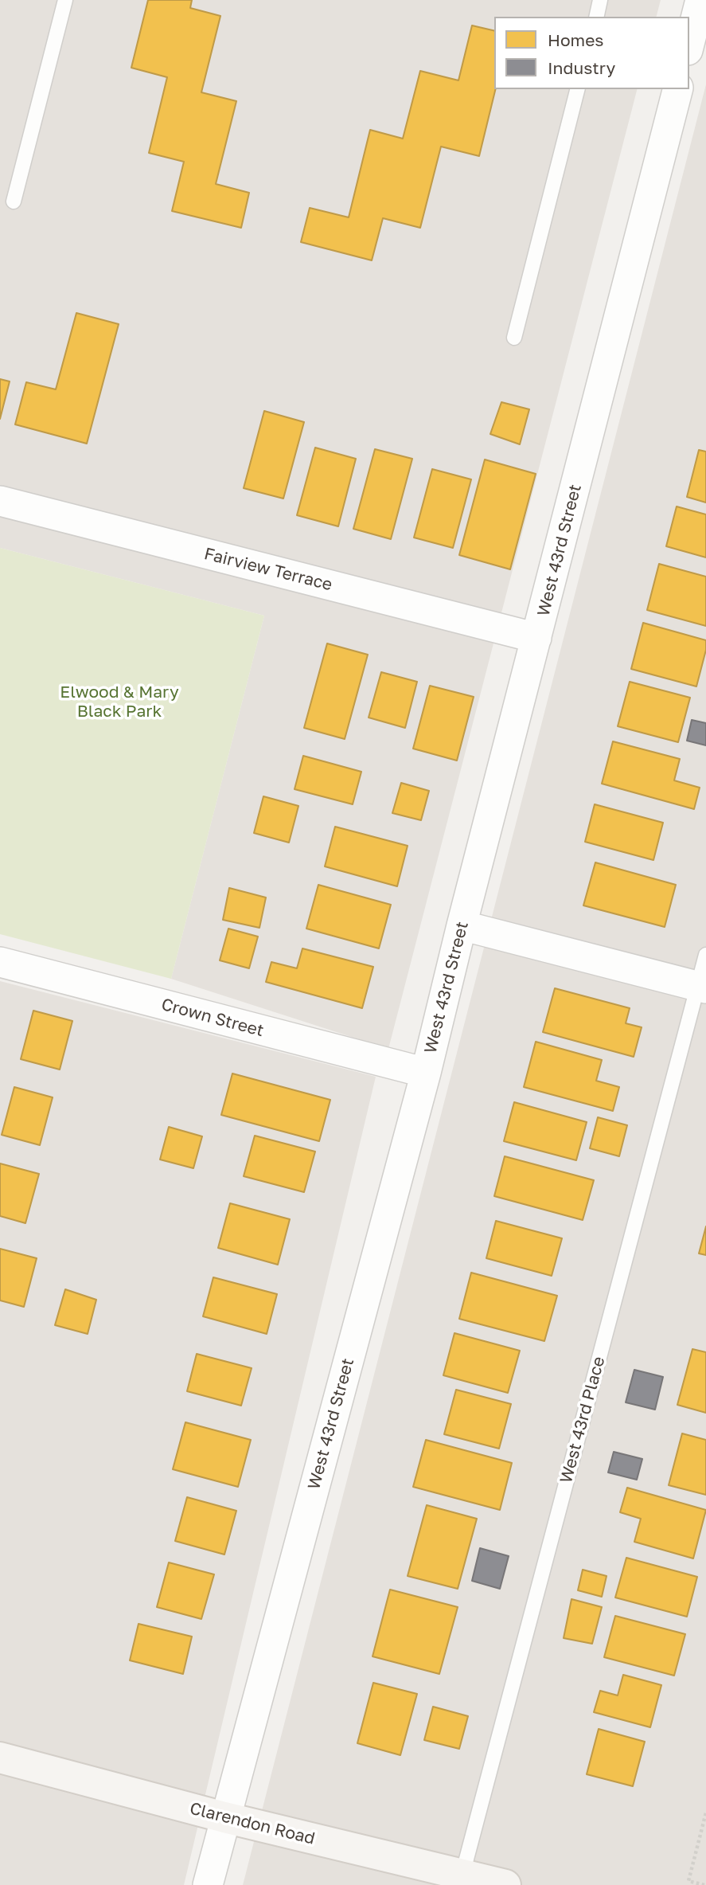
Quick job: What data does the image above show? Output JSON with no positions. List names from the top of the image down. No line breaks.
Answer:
{"streets":{"street":["West 43rd Street","Fairview Terrace","Crown Street","Clarendon Road"],"lane":["West 43rd Place"]},"crossings":[["West 43rd Street","Fairview Terrace"],["West 43rd Street","Crown Street"],["West 43rd Street","Clarendon Road"],["West 43rd Place","Clarendon Road"]],"parks":["Elwood & Mary Black Park"],"legend":["Homes","Industry"]}
